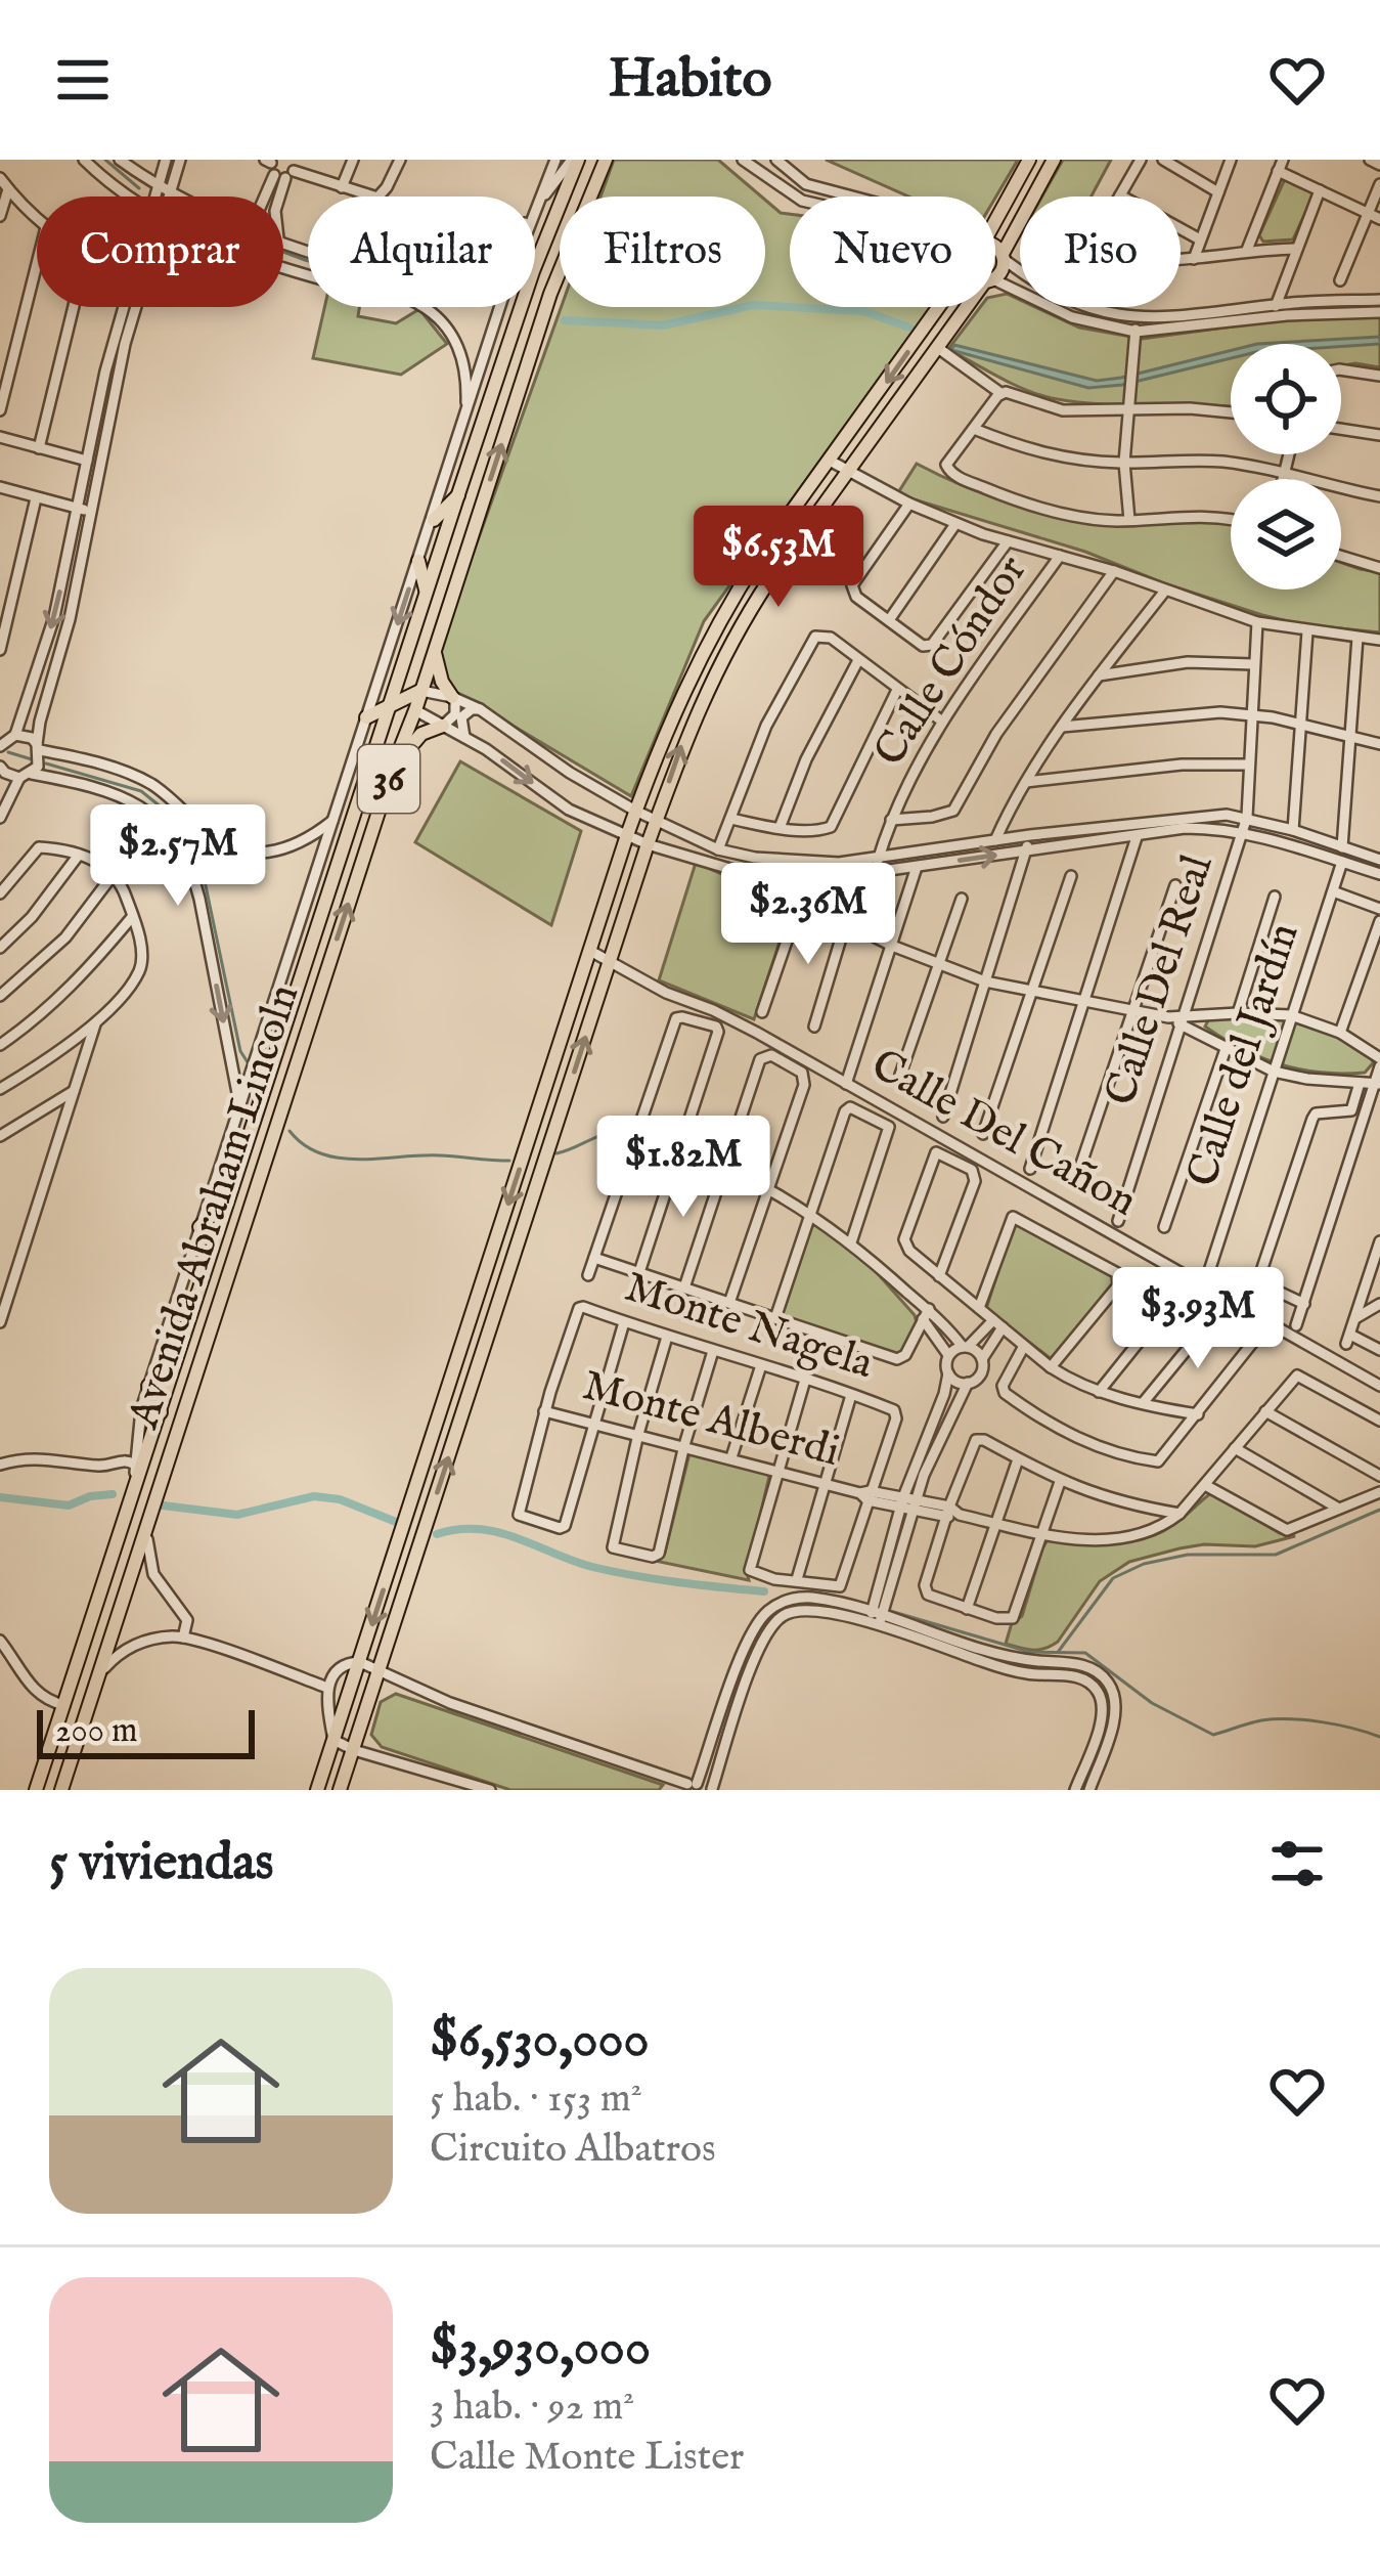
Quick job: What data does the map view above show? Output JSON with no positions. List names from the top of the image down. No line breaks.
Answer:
{"streets":{"main road":["36","Avenida Abraham Lincoln"],"street":["Calle Cóndor","Calle Del Real","Calle del Jardín","Calle Del Cañon","Monte Nagela","Monte Alberdi"]},"crossings":[["Monte Nagela","Monte Alberdi"]],"scale_bar":"200 m","page":{"header":"Habito","chip":["Comprar","Alquilar","Filtros","Nuevo","Piso"],"price":["$6.53M","$2.57M","$2.36M","$1.82M","$3.93M"],"scale":"200 m","heading":"5 viviendas","list":[{"name":"$6,530,000","note":"5 hab. · 153 m² · Circuito Albatros"},{"name":"$3,930,000","note":"3 hab. · 92 m² · Calle Monte Lister"}]}}
